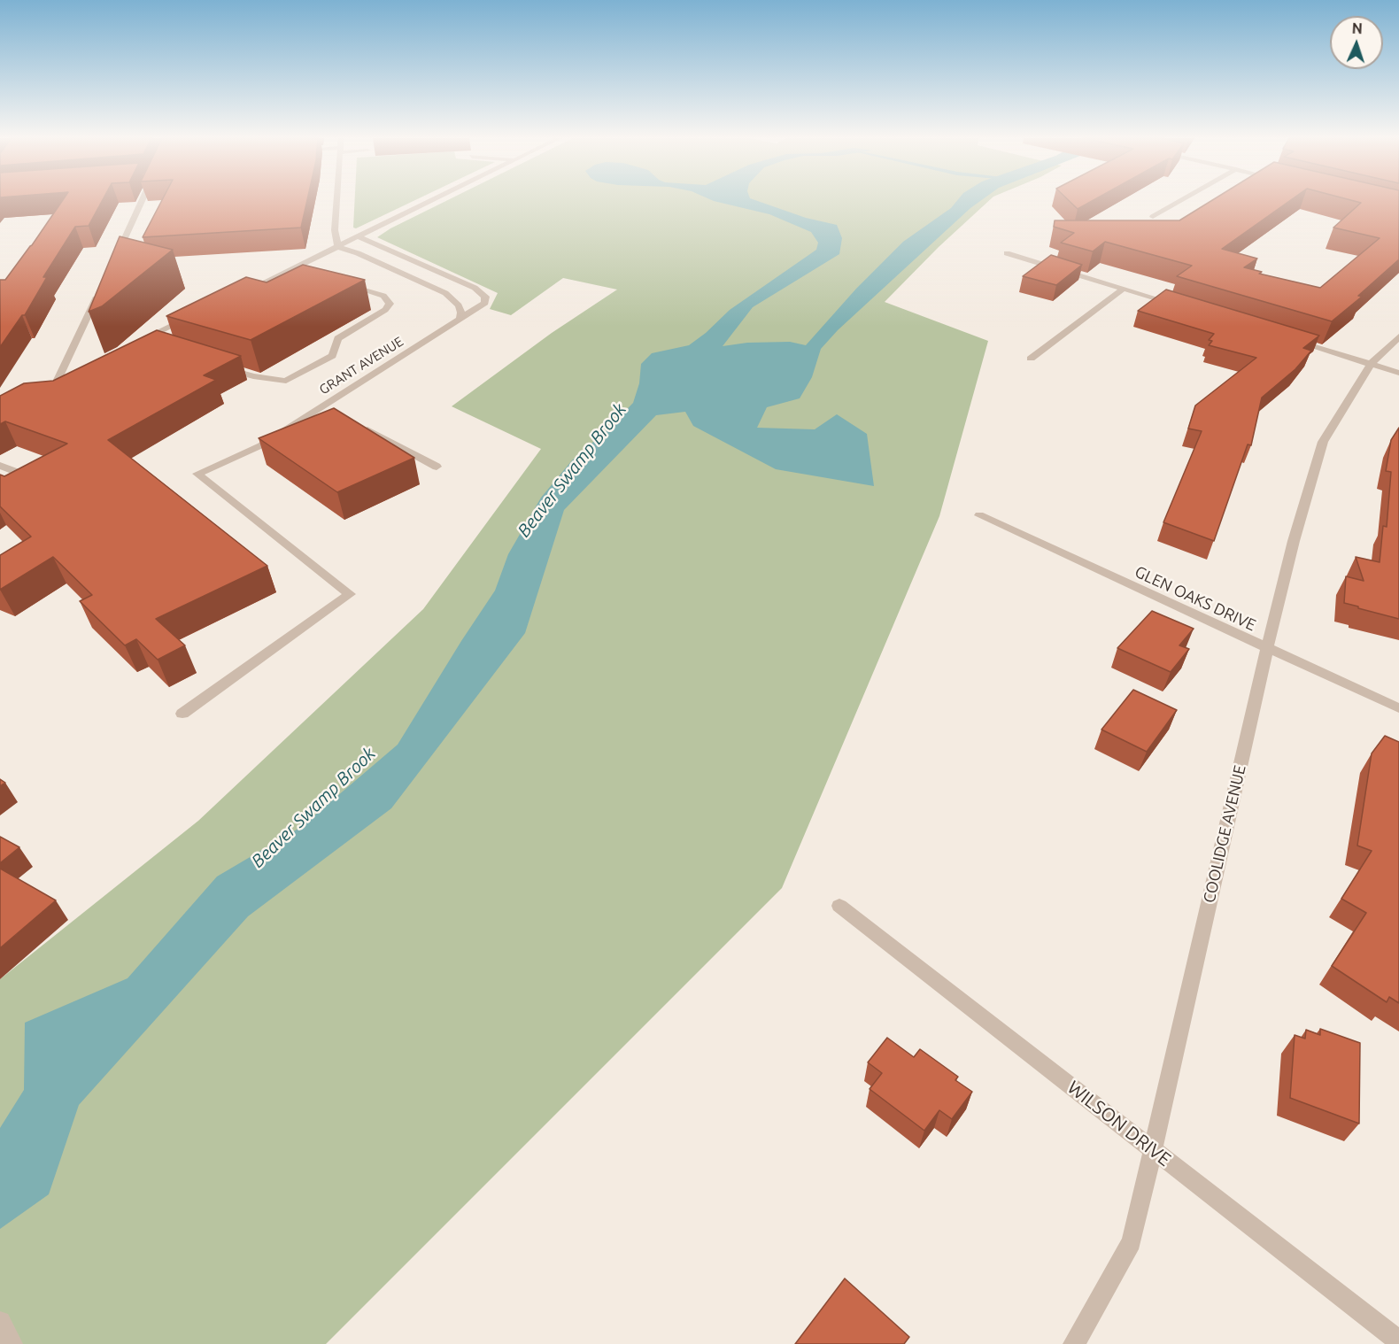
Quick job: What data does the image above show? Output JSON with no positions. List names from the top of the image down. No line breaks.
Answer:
{"streets":{"street":["GRANT AVENUE","GLEN OAKS DRIVE","COOLIDGE AVENUE","WILSON DRIVE"]},"crossings":[["GLEN OAKS DRIVE","COOLIDGE AVENUE"],["COOLIDGE AVENUE","WILSON DRIVE"]],"water":["Beaver Swamp Brook"],"north":"top"}
